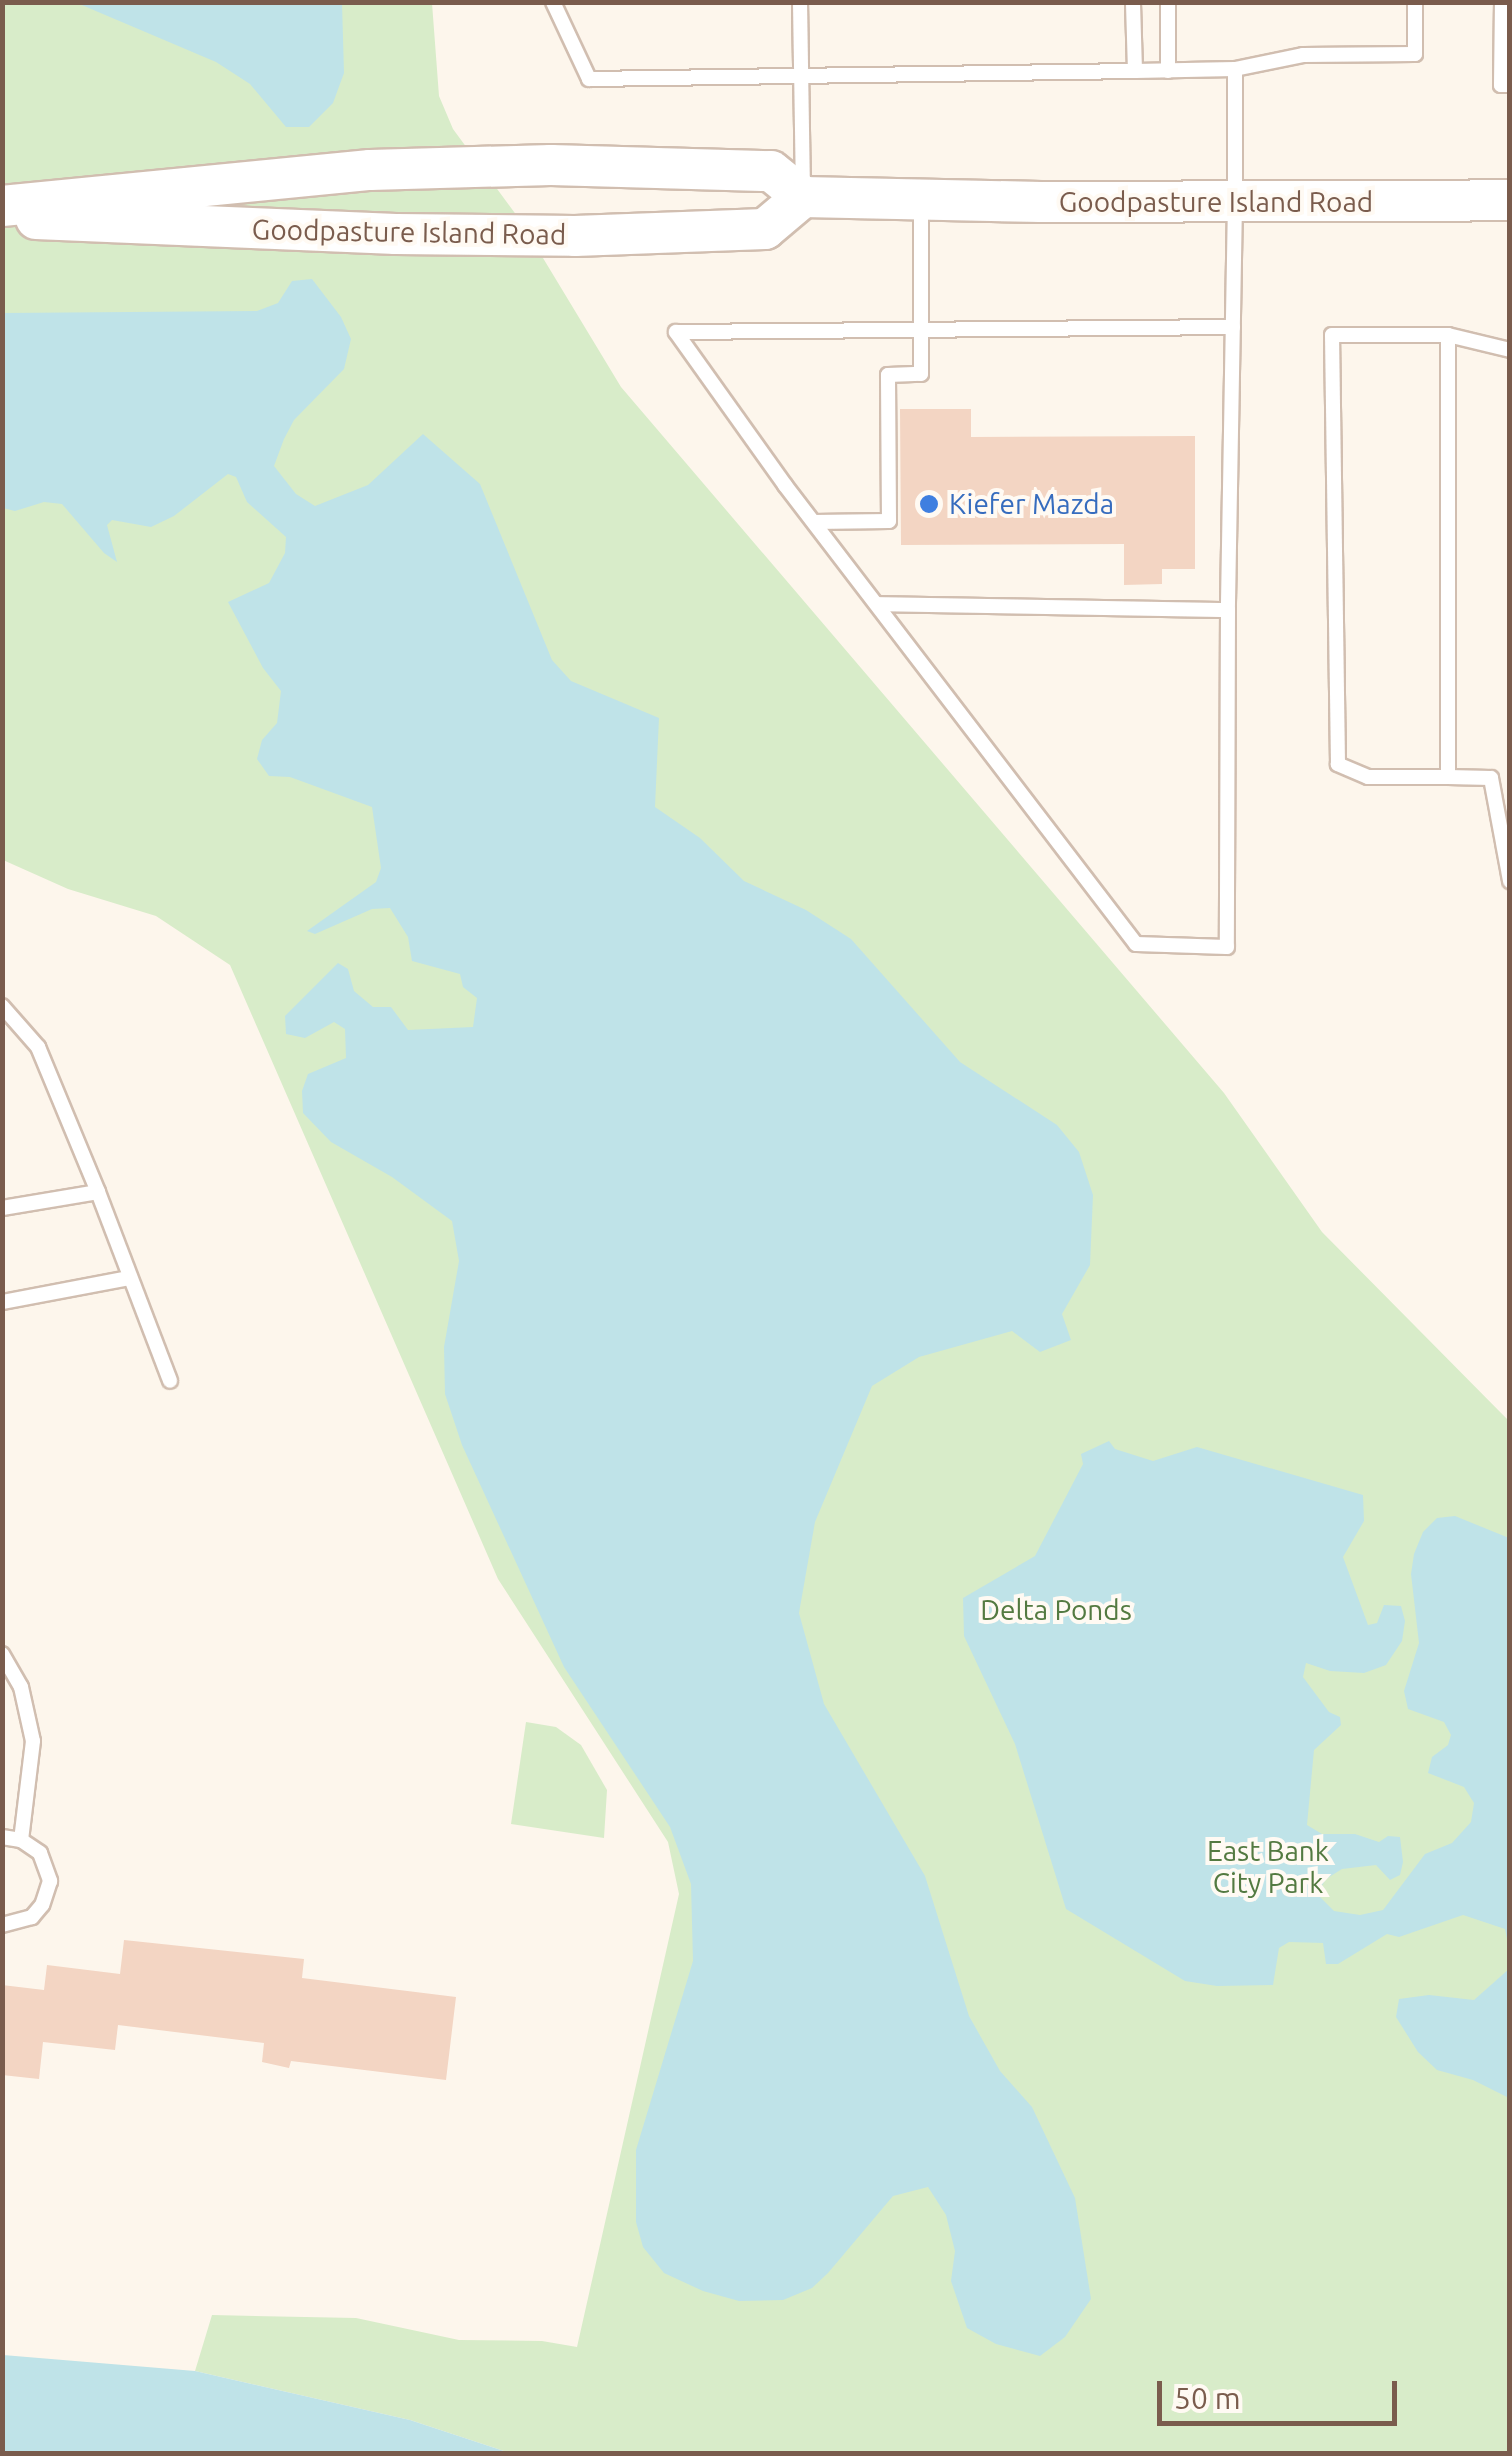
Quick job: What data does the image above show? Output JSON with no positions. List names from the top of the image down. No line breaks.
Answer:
{"streets":{"main road":["Goodpasture Island Road"]},"parks":["Delta Ponds","East Bank City Park"],"places":["Kiefer Mazda"],"scale_bar":"50 m"}
